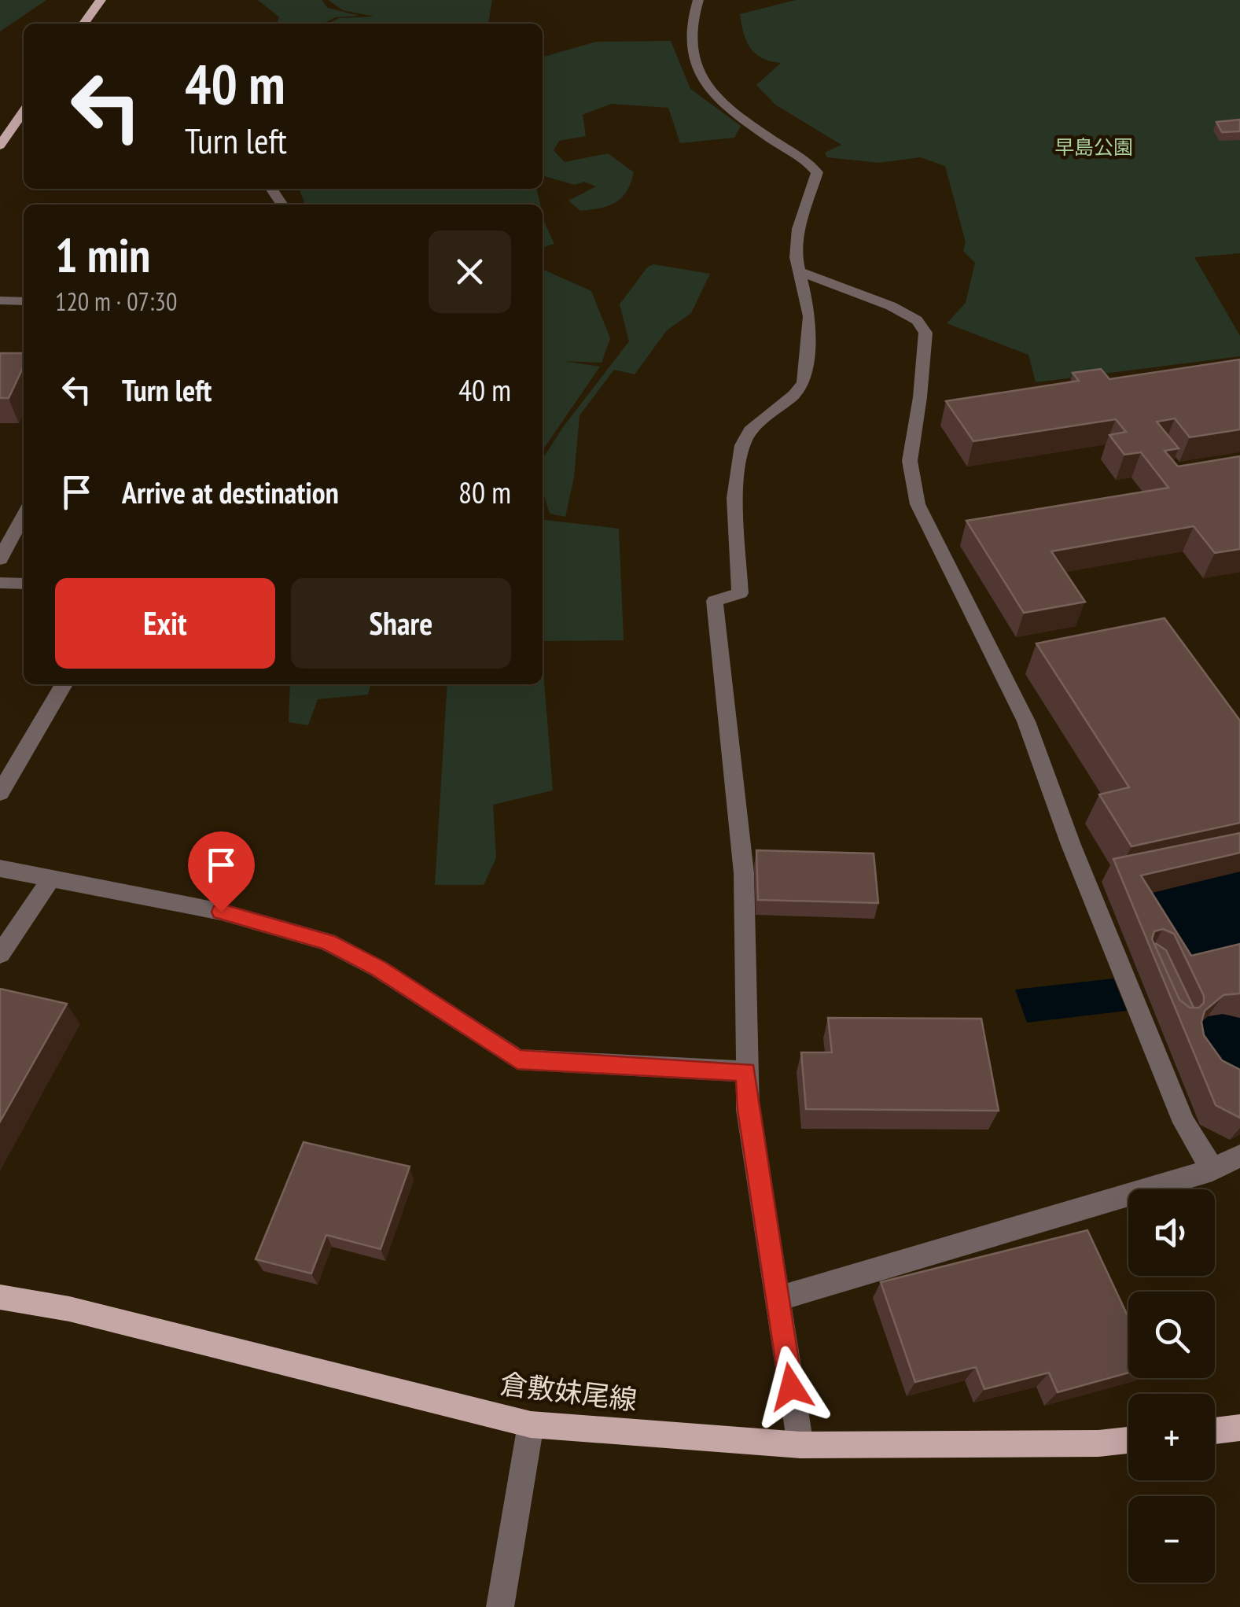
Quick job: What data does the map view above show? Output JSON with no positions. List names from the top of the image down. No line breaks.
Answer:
{"streets":{"main road":["倉敷妹尾線"]},"parks":["早島公園"],"page":{"turn":["40 m","Turn left"],"heading":["1 min","120 m · 07:30"],"list":[{"name":"Turn left","value":"40 m"},{"name":"Arrive at destination","value":"80 m"}],"buttons":["Exit","Share"],"map_buttons":["+","−"]}}
